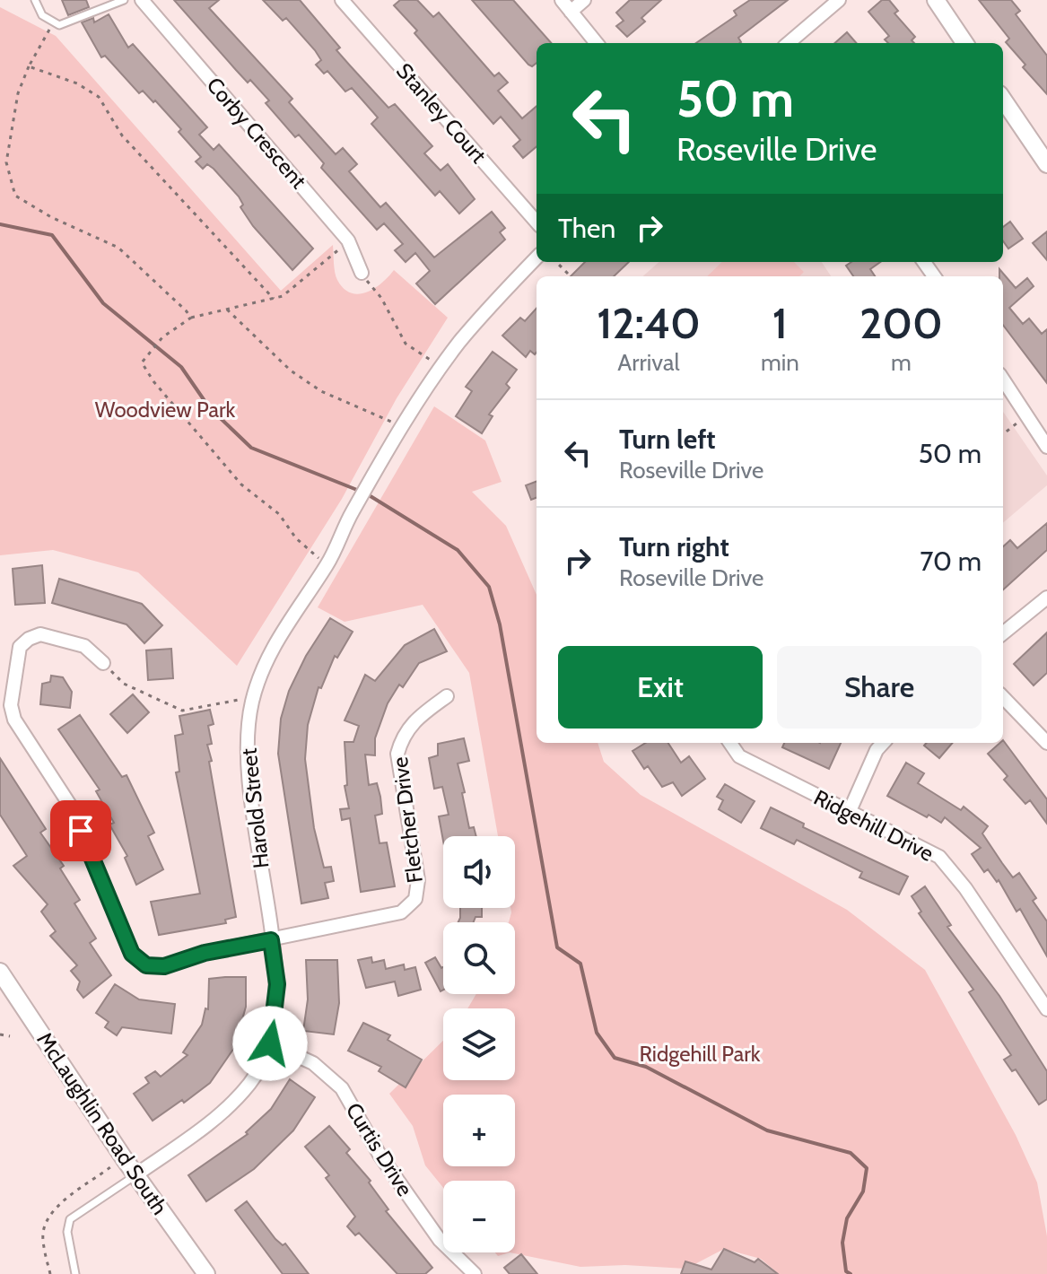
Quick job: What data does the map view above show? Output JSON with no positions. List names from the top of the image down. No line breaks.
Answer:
{"streets":{"main road":["McLaughlin Road South"],"street":["Stanley Court","Corby Crescent","Harold Street","Fletcher Drive","Ridgehill Drive","Curtis Drive"]},"crossings":[["Harold Street","Fletcher Drive"],["Harold Street","McLaughlin Road South"],["Harold Street","Curtis Drive"]],"parks":["Woodview Park","Ridgehill Park"],"page":{"turn":["50 m","Roseville Drive"],"then":"Then","eta":["12:40","Arrival","1","min","200","m"],"list":[{"name":"Turn left","note":"Roseville Drive","value":"50 m"},{"name":"Turn right","note":"Roseville Drive","value":"70 m"}],"buttons":["Exit","Share"],"map_buttons":["+","−"]}}
